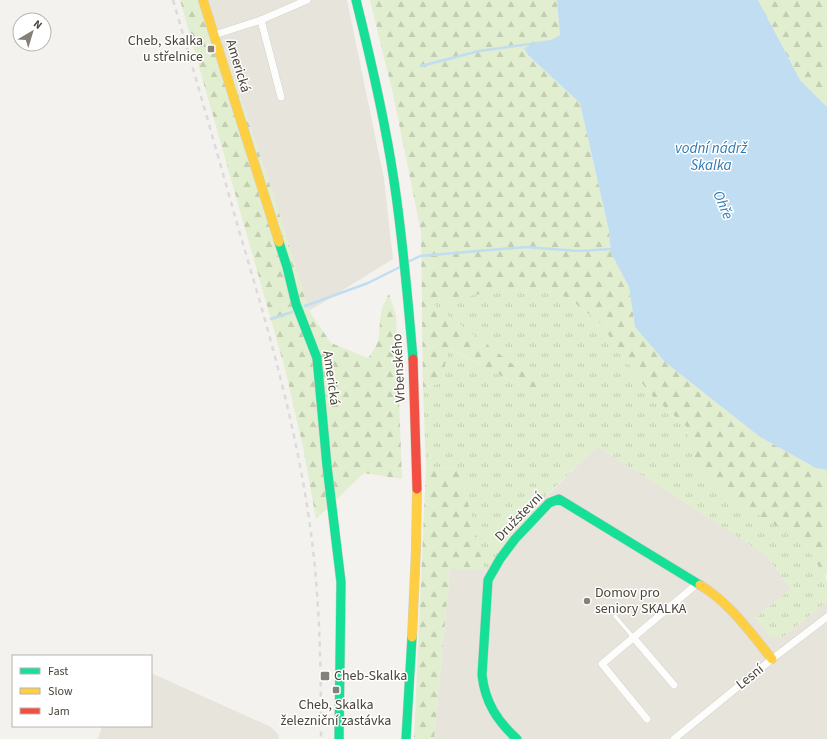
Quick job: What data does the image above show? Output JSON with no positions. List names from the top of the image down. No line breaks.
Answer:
{"streets":{"street":["Americká","Vrbenského","Družstevní","Lesní"]},"crossings":[["Družstevní","Lesní"]],"water":["vodní nádrž Skalka","Ohře"],"places":{"transit":["Cheb, Skalka u střelnice","Cheb-Skalka","Cheb, Skalka železniční zastávka"],"other":["Domov pro seniory SKALKA"]},"legend":["Fast","Slow","Jam"],"north":"top right"}
